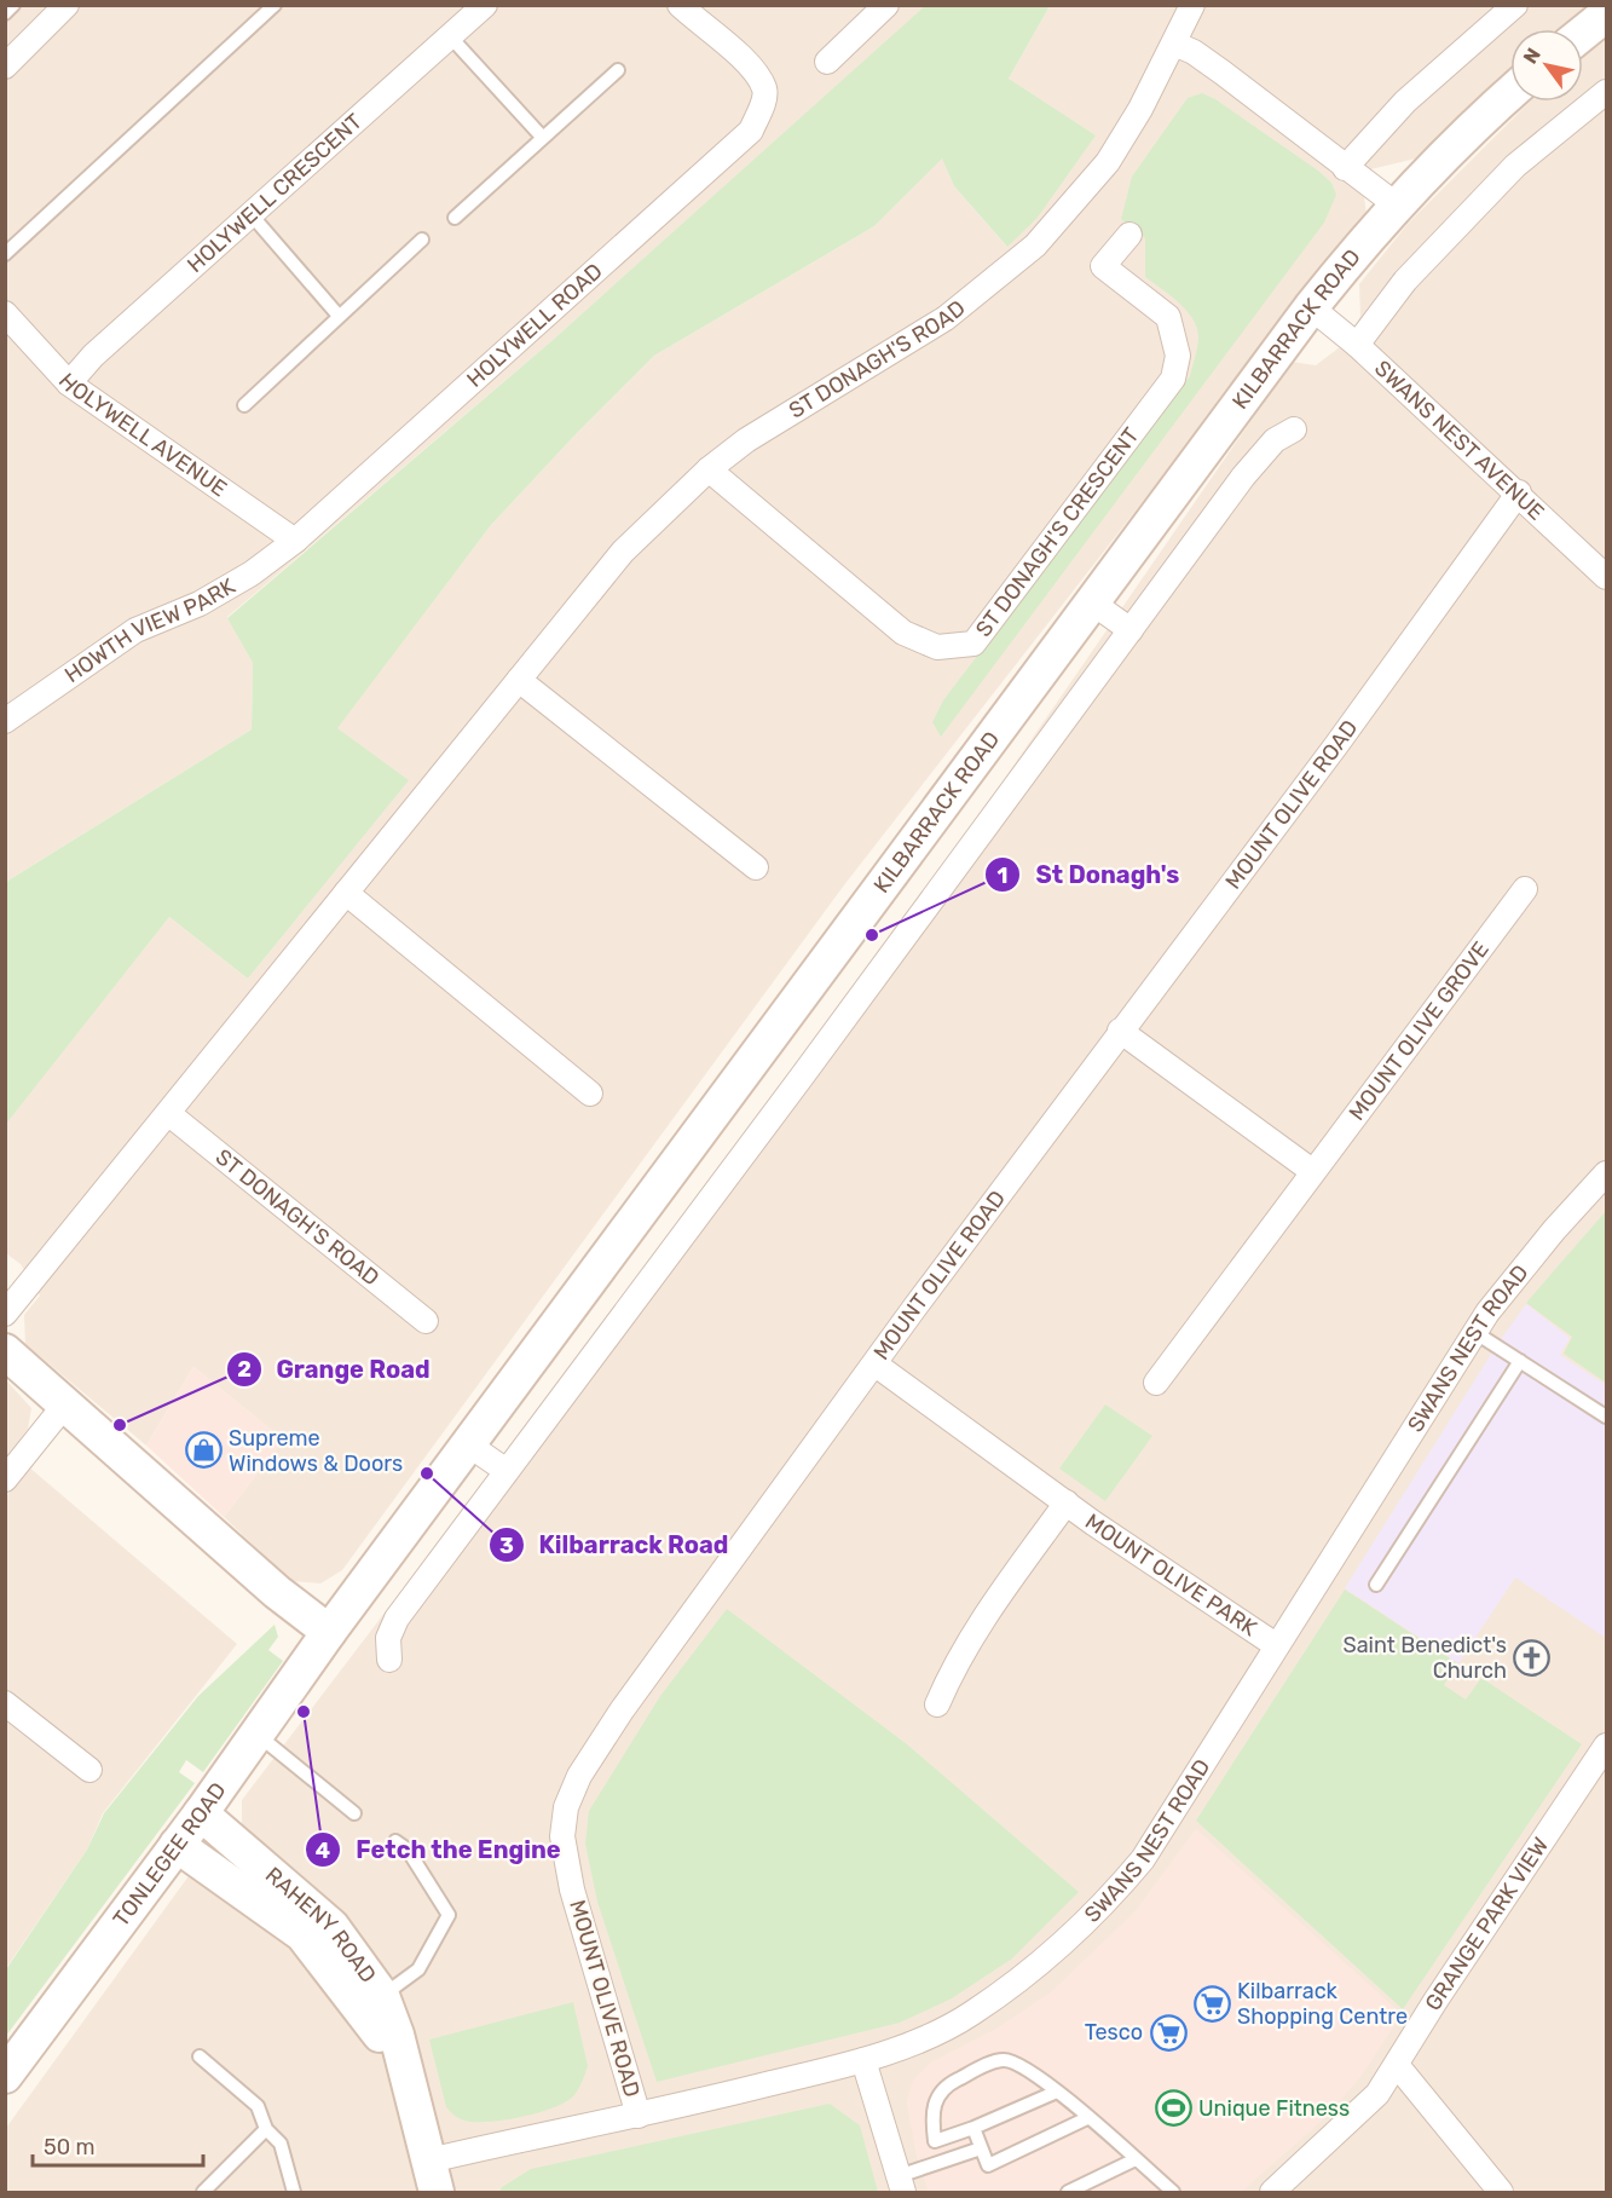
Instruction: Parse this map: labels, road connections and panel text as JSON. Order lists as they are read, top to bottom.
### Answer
{
  "streets": {
    "main road": ["KILBARRACK ROAD", "TONLEGEE ROAD", "RAHENY ROAD"],
    "street": [
      "HOLYWELL CRESCENT",
      "HOLYWELL ROAD",
      "ST DONAGH'S ROAD",
      "HOLYWELL AVENUE",
      "SWANS NEST AVENUE",
      "ST DONAGH'S CRESCENT",
      "HOWTH VIEW PARK",
      "MOUNT OLIVE ROAD",
      "MOUNT OLIVE GROVE",
      "SWANS NEST ROAD",
      "MOUNT OLIVE PARK",
      "GRANGE PARK VIEW"
    ]
  },
  "crossings": [
    ["HOLYWELL CRESCENT", "HOLYWELL AVENUE"],
    ["HOLYWELL ROAD", "HOLYWELL AVENUE"],
    ["HOLYWELL ROAD", "HOWTH VIEW PARK"],
    ["KILBARRACK ROAD", "SWANS NEST AVENUE"],
    ["KILBARRACK ROAD", "TONLEGEE ROAD"],
    ["ST DONAGH'S ROAD", "ST DONAGH'S CRESCENT"],
    ["HOLYWELL AVENUE", "HOWTH VIEW PARK"],
    ["SWANS NEST AVENUE", "MOUNT OLIVE ROAD"],
    ["MOUNT OLIVE ROAD", "SWANS NEST ROAD"],
    ["MOUNT OLIVE ROAD", "MOUNT OLIVE PARK"],
    ["SWANS NEST ROAD", "MOUNT OLIVE PARK"],
    ["SWANS NEST ROAD", "RAHENY ROAD"],
    ["TONLEGEE ROAD", "RAHENY ROAD"]
  ],
  "places": {
    "other": [
      "St Donagh's",
      "Grange Road",
      "Kilbarrack Road",
      "Fetch the Engine"
    ],
    "shop": ["Supreme Windows & Doors"],
    "church": ["Saint Benedict's Church"],
    "supermarket": ["Kilbarrack Shopping Centre", "Tesco"],
    "sports": ["Unique Fitness"]
  },
  "scale_bar": "50 m",
  "north": "top left"
}
